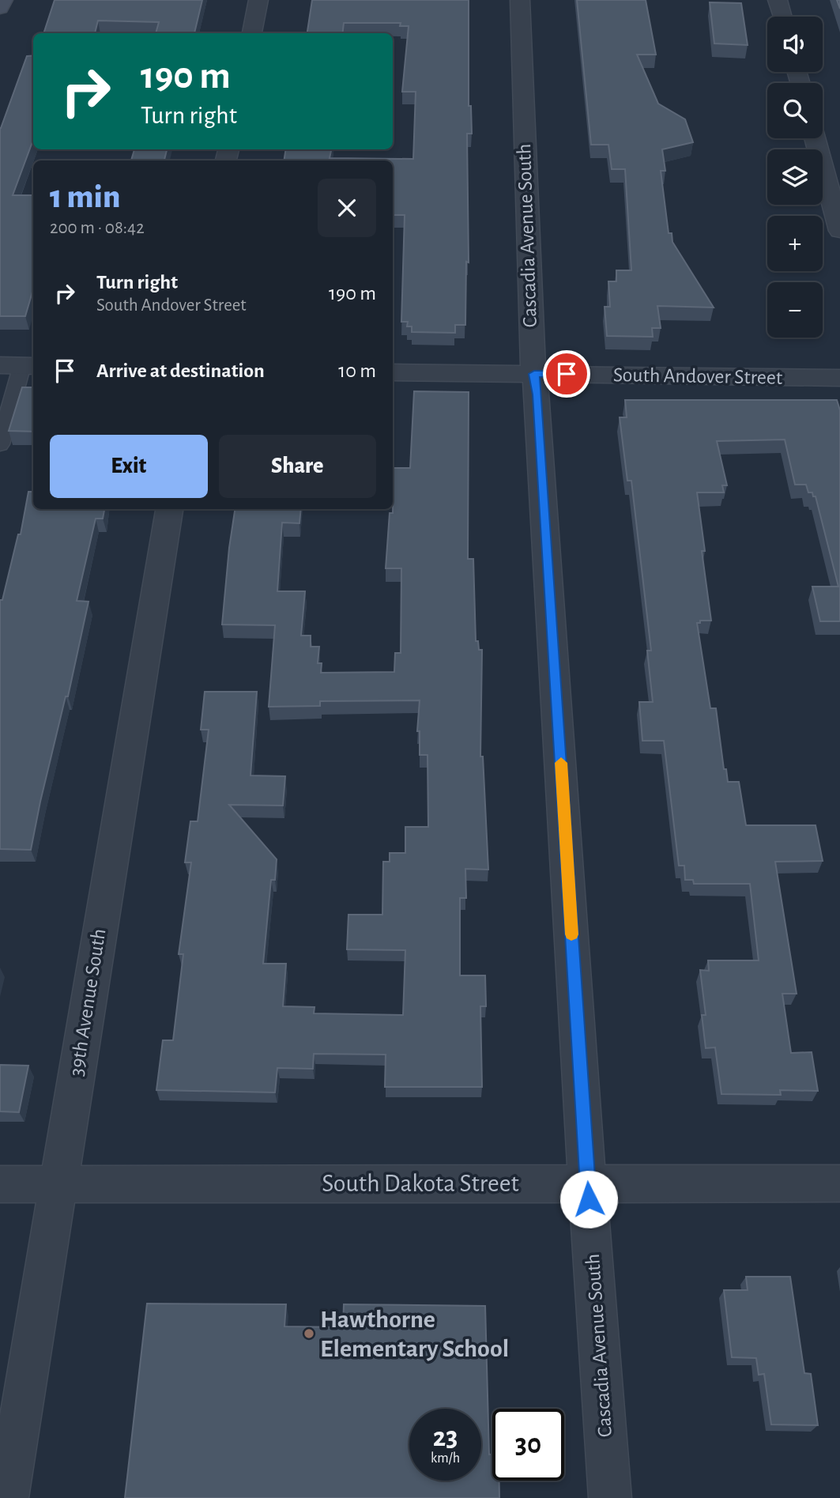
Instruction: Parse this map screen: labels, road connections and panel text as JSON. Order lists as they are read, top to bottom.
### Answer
{
  "streets": {
    "street": [
      "Cascadia Avenue South",
      "South Andover Street",
      "39th Avenue South",
      "South Dakota Street"
    ]
  },
  "crossings": [
    ["Cascadia Avenue South", "South Andover Street"],
    ["Cascadia Avenue South", "South Dakota Street"],
    ["39th Avenue South", "South Dakota Street"]
  ],
  "places": ["Hawthorne Elementary School"],
  "page": {
    "map_buttons": ["+", "−"],
    "turn": ["190 m", "Turn right"],
    "heading": ["1 min", "200 m · 08:42"],
    "list": [
      {
        "name": "Turn right",
        "note": "South Andover Street",
        "value": "190 m"
      },
      {
        "name": "Arrive at destination",
        "value": "10 m"
      }
    ],
    "buttons": ["Exit", "Share"],
    "speed": "23 km/h",
    "limit": "30"
  }
}
